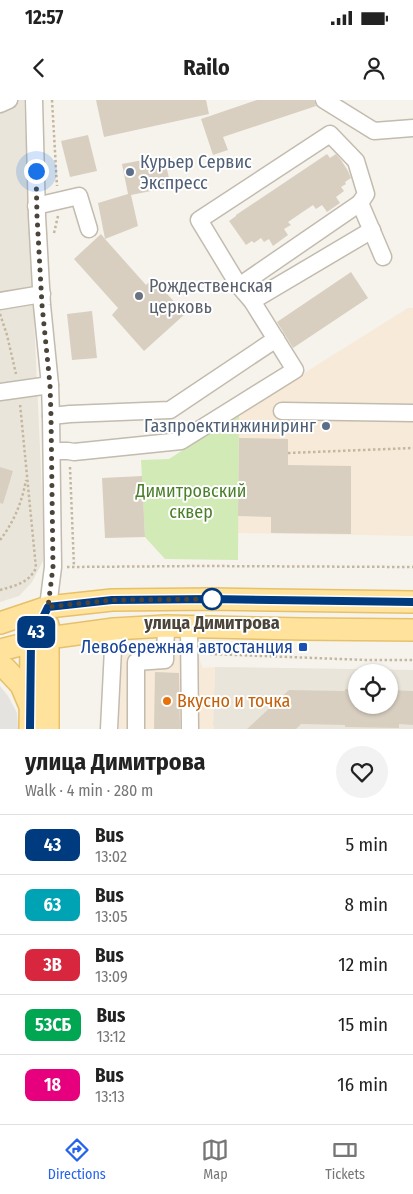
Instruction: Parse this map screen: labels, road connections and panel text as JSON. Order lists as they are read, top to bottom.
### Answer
{
  "parks": ["Димитровский сквер"],
  "places": {
    "other": [
      "Курьер Сервис Экспресс",
      "Рождественская церковь",
      "Газпроектинжиниринг",
      "улица Димитрова",
      "Вкусно и точка"
    ],
    "transit": ["Левобережная автостанция"]
  },
  "lines": ["bus line 43"],
  "page": {
    "status": "12:57",
    "header": "Railo",
    "on_map": "43",
    "heading": ["улица Димитрова", "Walk · 4 min · 280 m"],
    "list": [
      {
        "mark": "43",
        "name": "Bus",
        "note": "13:02",
        "value": "5 min"
      },
      {
        "mark": "63",
        "name": "Bus",
        "note": "13:05",
        "value": "8 min"
      },
      {
        "mark": "3В",
        "name": "Bus",
        "note": "13:09",
        "value": "12 min"
      },
      {
        "mark": "53СБ",
        "name": "Bus",
        "note": "13:12",
        "value": "15 min"
      },
      {
        "mark": "18",
        "name": "Bus",
        "note": "13:13",
        "value": "16 min"
      }
    ],
    "tabs": ["Directions", "Map", "Tickets"]
  }
}
